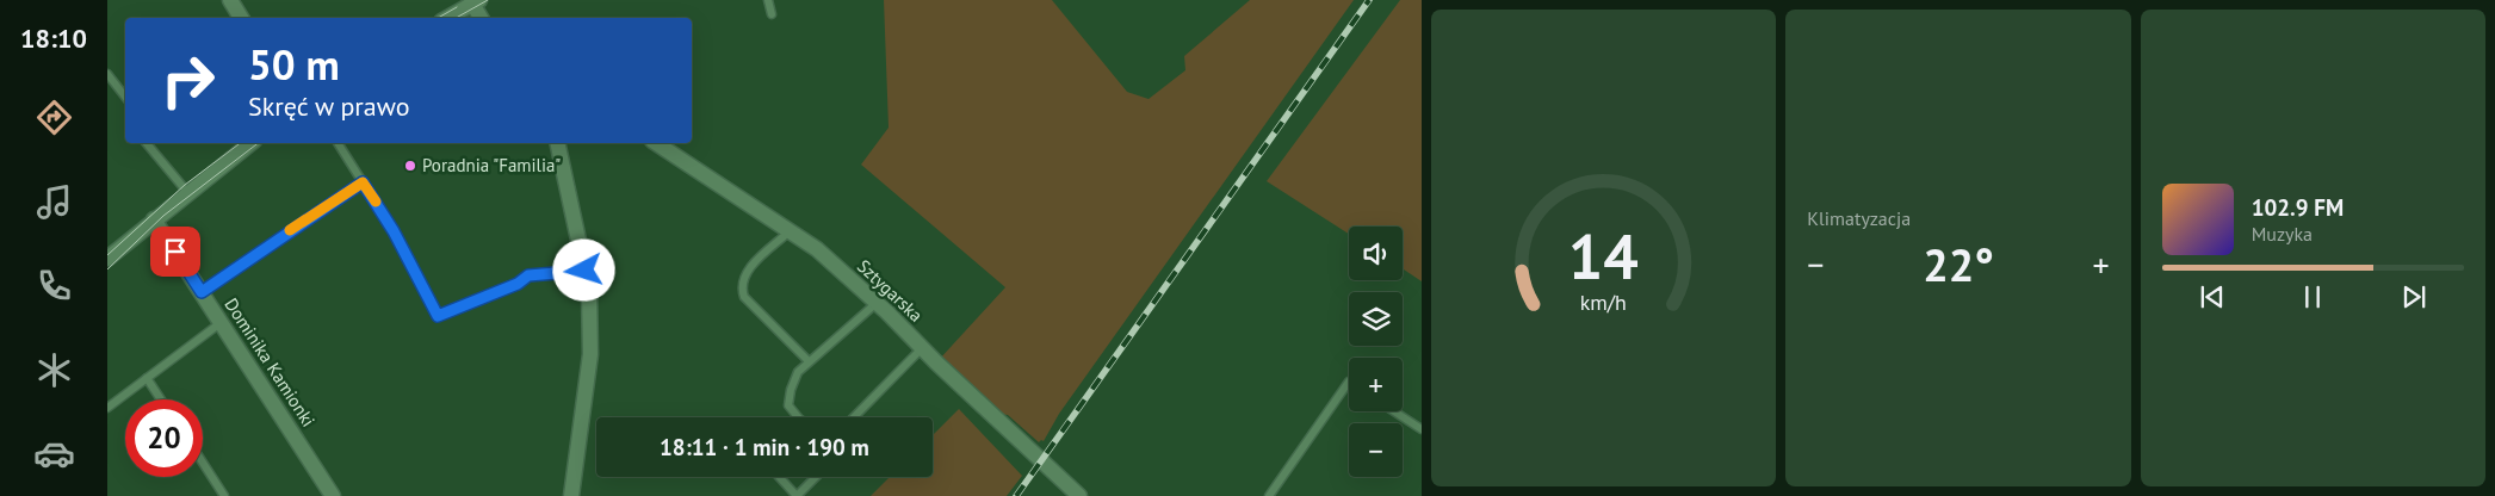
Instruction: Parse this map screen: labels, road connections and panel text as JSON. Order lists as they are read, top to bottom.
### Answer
{
  "streets": {
    "street": ["Sztygarska", "Dominika Kamionki"]
  },
  "places": ["Poradnia \"Familia\""],
  "page": {
    "tabs": "18:10",
    "tile": "Klimatyzacja",
    "turn": ["50 m", "Skręć w prawo"],
    "song": ["102.9 FM", "Muzyka"],
    "map_buttons": ["+", "−"],
    "heat": ["−", "22°", "+"],
    "limit": "20",
    "trip": "18:11 · 1 min · 190 m",
    "gauge": ["14", "km/h"]
  }
}
